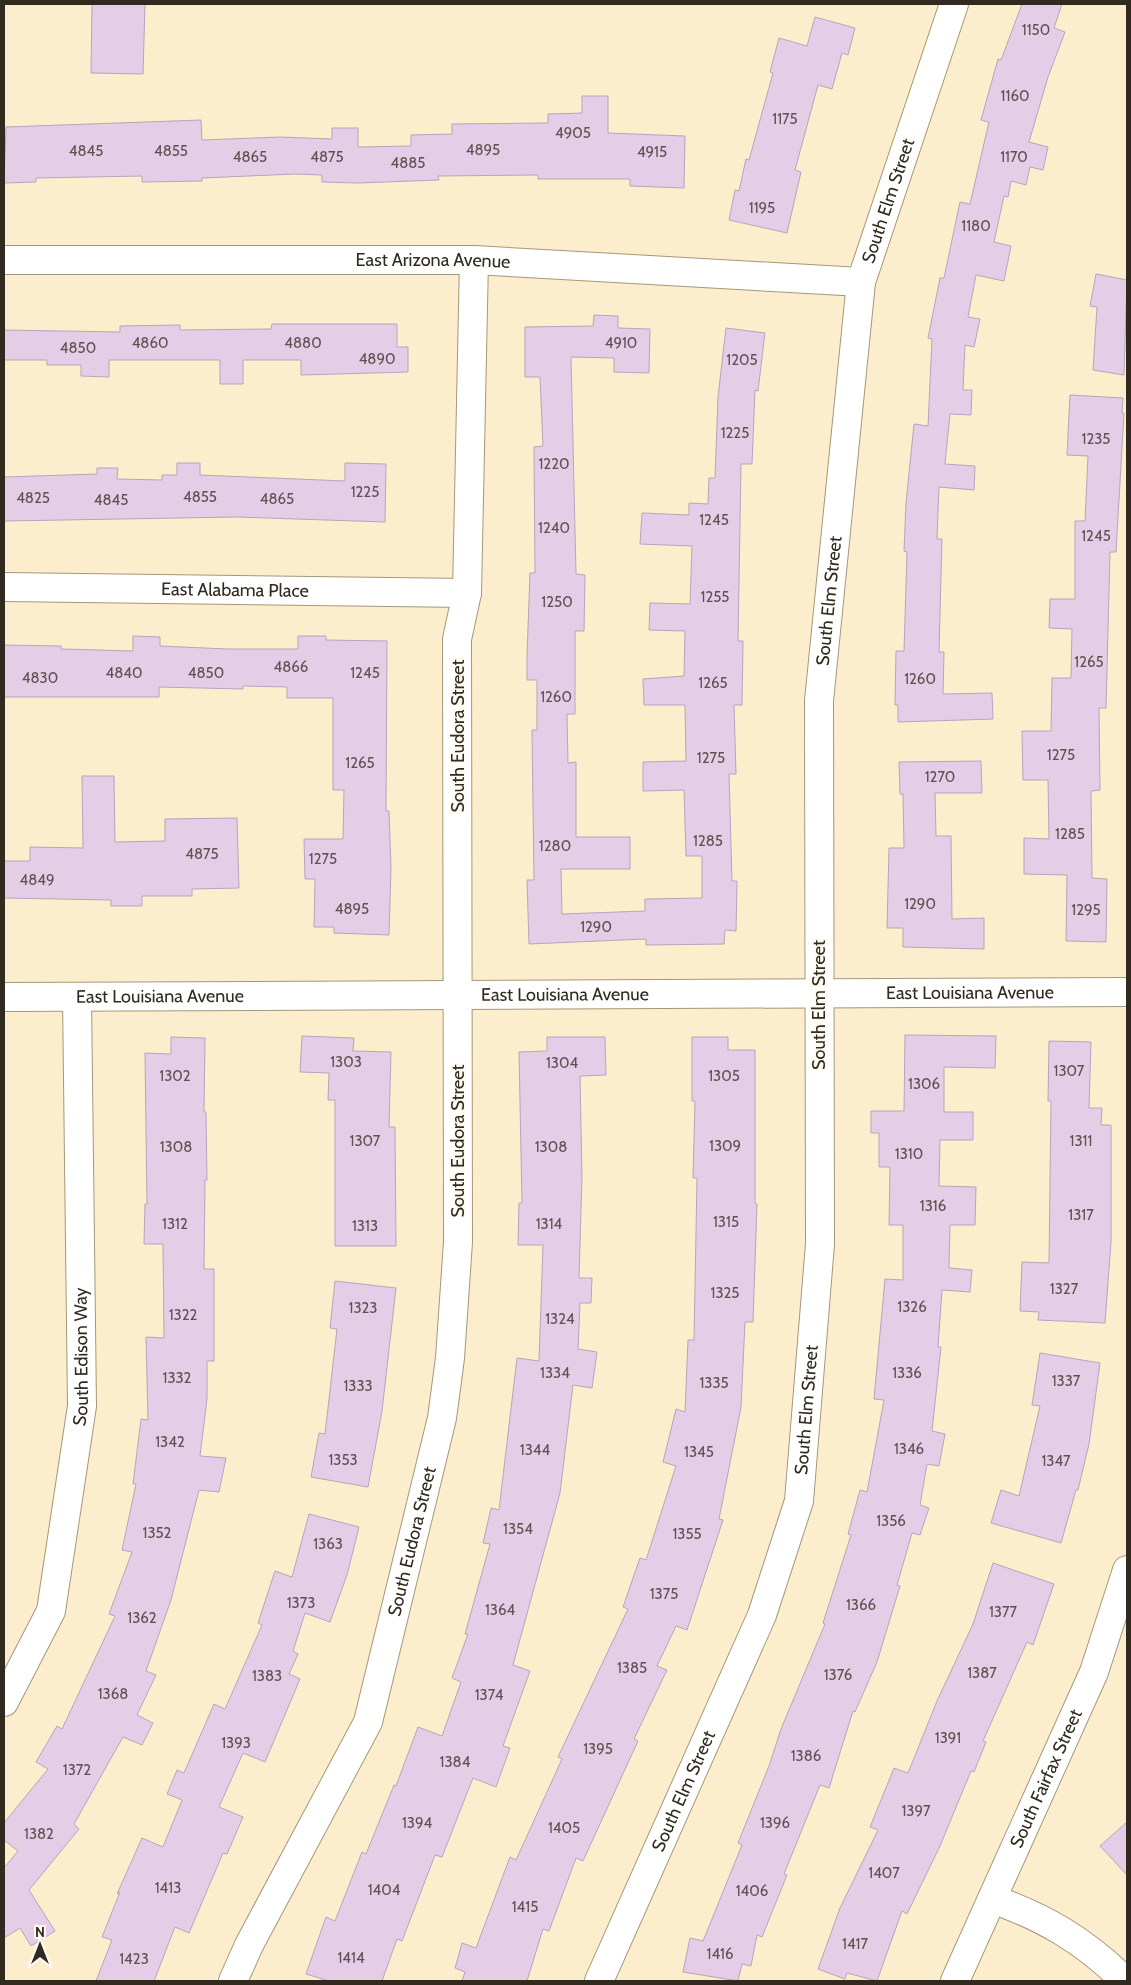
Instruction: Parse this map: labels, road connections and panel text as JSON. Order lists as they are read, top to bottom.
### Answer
{
  "streets": {
    "street": [
      "South Elm Street",
      "East Arizona Avenue",
      "East Alabama Place",
      "South Eudora Street",
      "East Louisiana Avenue",
      "South Edison Way",
      "South Fairfax Street"
    ]
  },
  "crossings": [
    ["South Elm Street", "East Arizona Avenue"],
    ["South Elm Street", "East Louisiana Avenue"],
    ["East Arizona Avenue", "South Eudora Street"],
    ["East Alabama Place", "South Eudora Street"],
    ["South Eudora Street", "East Louisiana Avenue"],
    ["East Louisiana Avenue", "South Edison Way"]
  ],
  "house_numbers": [
    "1150",
    "1160",
    "1175",
    "4905",
    "4895",
    "4845",
    "4855",
    "4915",
    "4865",
    "4875",
    "1170",
    "4885",
    "1195",
    "1180",
    "4860",
    "4880",
    "4910",
    "4850",
    "4890",
    "1205",
    "1225",
    "1235",
    "1220",
    "1225",
    "4855",
    "4825",
    "4865",
    "4845",
    "1245",
    "1240",
    "1245",
    "1255",
    "1250",
    "1265",
    "4866",
    "4840",
    "4850",
    "1245",
    "4830",
    "1260",
    "1265",
    "1260",
    "1275",
    "1275",
    "1265",
    "1270",
    "1285",
    "1285",
    "1280",
    "4875",
    "1275",
    "4849",
    "1290",
    "4895",
    "1295",
    "1290",
    "1303",
    "1304",
    "1307",
    "1302",
    "1305",
    "1306",
    "1307",
    "1311",
    "1309",
    "1308",
    "1308",
    "1310",
    "1316",
    "1317",
    "1315",
    "1312",
    "1314",
    "1313",
    "1327",
    "1325",
    "1326",
    "1323",
    "1322",
    "1324",
    "1334",
    "1336",
    "1332",
    "1337",
    "1335",
    "1333",
    "1342",
    "1346",
    "1344",
    "1345",
    "1353",
    "1347",
    "1356",
    "1354",
    "1352",
    "1355",
    "1363",
    "1375",
    "1373",
    "1366",
    "1364",
    "1377",
    "1362",
    "1385",
    "1387",
    "1376",
    "1383",
    "1368",
    "1374",
    "1391",
    "1393",
    "1395",
    "1386",
    "1384",
    "1372",
    "1397",
    "1394",
    "1396",
    "1405",
    "1382",
    "1407",
    "1413",
    "1404",
    "1406",
    "1415",
    "1417",
    "1416",
    "1414",
    "1423"
  ],
  "north": "top"
}
